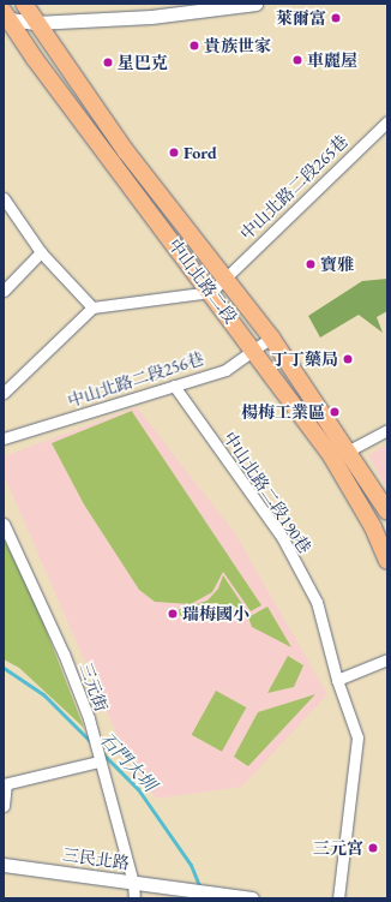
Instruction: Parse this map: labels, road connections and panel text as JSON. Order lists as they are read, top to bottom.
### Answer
{
  "streets": {
    "main road": ["中山北路二段"],
    "street": [
      "中山北路二段265巷",
      "中山北路二段256巷",
      "中山北路二段190巷",
      "三元街",
      "三民北路"
    ]
  },
  "crossings": [
    ["中山北路二段265巷", "中山北路二段"],
    ["中山北路二段", "中山北路二段256巷"],
    ["中山北路二段256巷", "中山北路二段190巷"],
    ["三元街", "三民北路"]
  ],
  "water": ["石門大圳"],
  "places": [
    "萊爾富",
    "貴族世家",
    "車麗屋",
    "星巴克",
    "Ford",
    "寶雅",
    "丁丁藥局",
    "楊梅工業區",
    "瑞梅國小",
    "三元宮"
  ]
}
